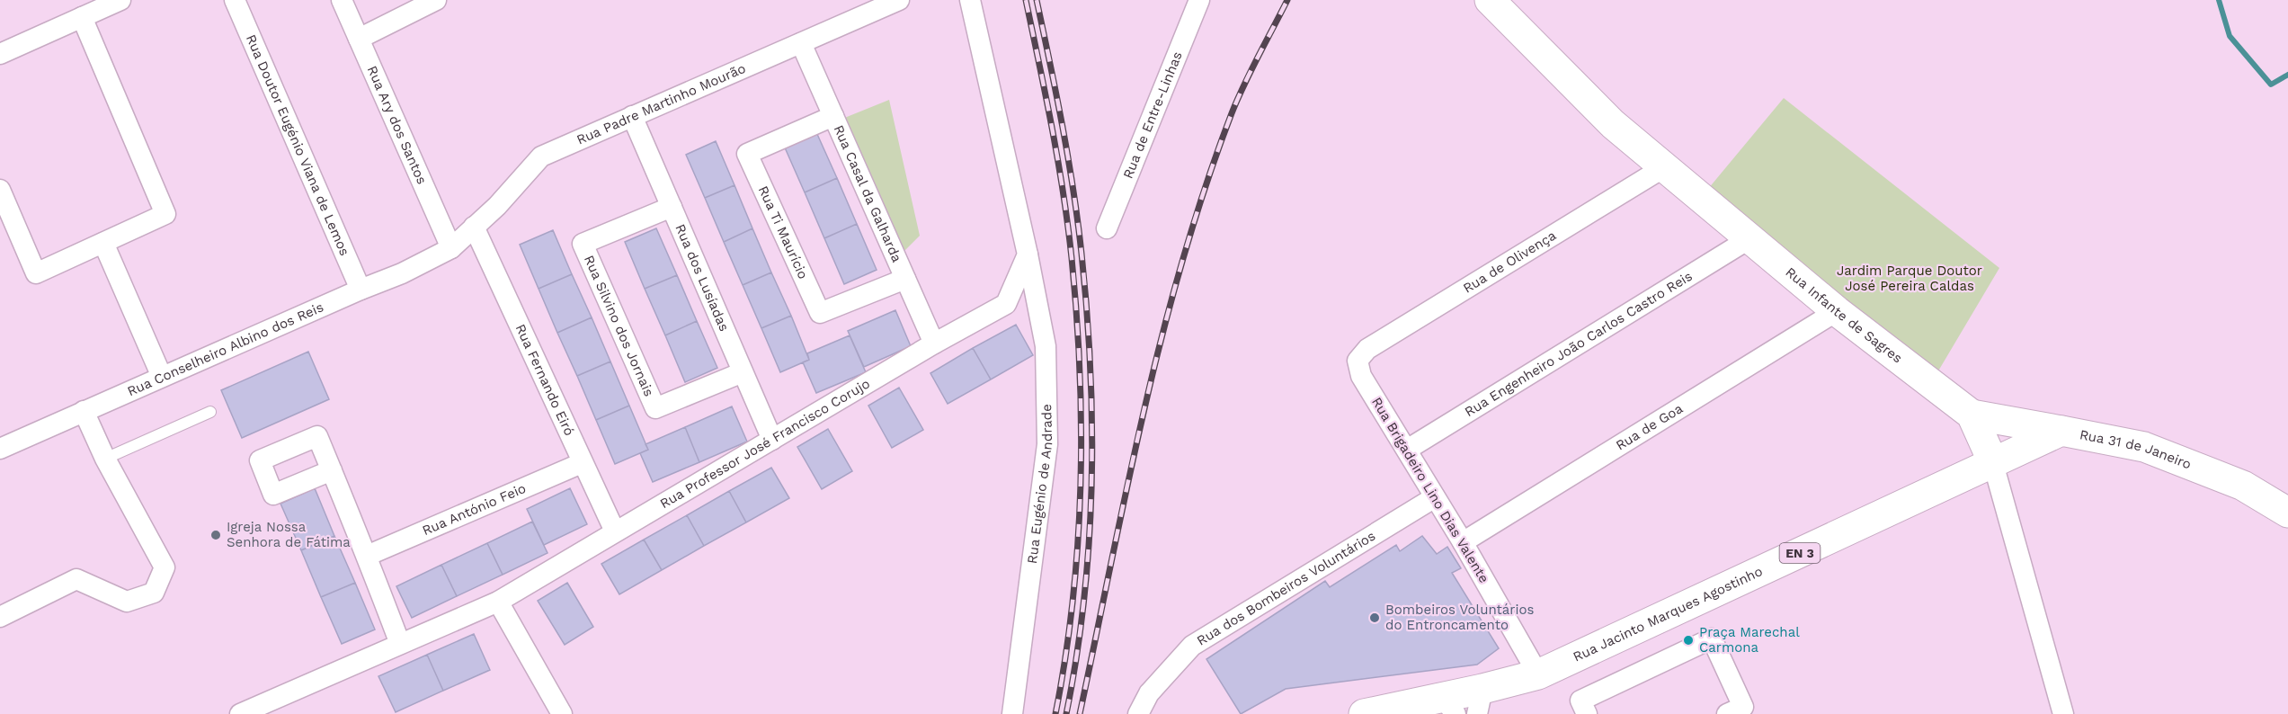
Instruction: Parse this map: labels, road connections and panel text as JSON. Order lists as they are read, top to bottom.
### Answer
{
  "streets": {
    "main road": [
      "Rua Infante de Sagres",
      "Rua 31 de Janeiro",
      "EN 3",
      "Rua Jacinto Marques Agostinho"
    ],
    "street": [
      "Rua Padre Martinho Mourão",
      "Rua de Entre-Linhas",
      "Rua Ary dos Santos",
      "Rua Doutor Eugénio Viana de Lemos",
      "Rua Casal da Galharda",
      "Rua Ti Maurício",
      "Rua de Olivença",
      "Rua dos Lusíadas",
      "Rua Silvino dos Jornais",
      "Rua Engenheiro João Carlos Castro Reis",
      "Rua Conselheiro Albino dos Reis",
      "Rua Fernando Eiró",
      "Rua de Goa",
      "Rua Professor José Francisco Corujo",
      "Rua Eugénio de Andrade",
      "Rua Brigadeiro Lino Dias Valente",
      "Rua António Feio",
      "Rua dos Bombeiros Voluntários"
    ]
  },
  "crossings": [
    ["Rua Padre Martinho Mourão", "Rua Ary dos Santos"],
    ["Rua Padre Martinho Mourão", "Rua Casal da Galharda"],
    ["Rua Padre Martinho Mourão", "Rua dos Lusíadas"],
    ["Rua Padre Martinho Mourão", "Rua Conselheiro Albino dos Reis"],
    ["Rua Padre Martinho Mourão", "Rua Fernando Eiró"],
    ["Rua Ary dos Santos", "Rua Conselheiro Albino dos Reis"],
    ["Rua Doutor Eugénio Viana de Lemos", "Rua Conselheiro Albino dos Reis"],
    ["Rua Casal da Galharda", "Rua Ti Maurício"],
    ["Rua Casal da Galharda", "Rua Professor José Francisco Corujo"],
    ["Rua de Olivença", "Rua Infante de Sagres"],
    ["Rua de Olivença", "Rua Brigadeiro Lino Dias Valente"],
    ["Rua dos Lusíadas", "Rua Silvino dos Jornais"],
    ["Rua dos Lusíadas", "Rua Professor José Francisco Corujo"],
    ["Rua Infante de Sagres", "Rua Engenheiro João Carlos Castro Reis"],
    ["Rua Infante de Sagres", "Rua de Goa"],
    ["Rua Infante de Sagres", "Rua 31 de Janeiro"],
    ["Rua Infante de Sagres", "Rua Jacinto Marques Agostinho"],
    ["Rua Engenheiro João Carlos Castro Reis", "Rua Brigadeiro Lino Dias Valente"],
    ["Rua Fernando Eiró", "Rua Professor José Francisco Corujo"],
    ["Rua Fernando Eiró", "Rua António Feio"],
    ["Rua de Goa", "Rua Brigadeiro Lino Dias Valente"],
    ["Rua Professor José Francisco Corujo", "Rua Eugénio de Andrade"],
    ["Rua 31 de Janeiro", "Rua Jacinto Marques Agostinho"],
    ["Rua Brigadeiro Lino Dias Valente", "EN 3"],
    ["Rua Brigadeiro Lino Dias Valente", "Rua dos Bombeiros Voluntários"],
    ["Rua Brigadeiro Lino Dias Valente", "Rua Jacinto Marques Agostinho"],
    ["EN 3", "Rua Jacinto Marques Agostinho"]
  ],
  "parks": ["Jardim Parque Doutor José Pereira Caldas"],
  "places": ["Igreja Nossa Senhora de Fátima", "Bombeiros Voluntários do Entroncamento", "Praça Marechal Carmona"]
}
